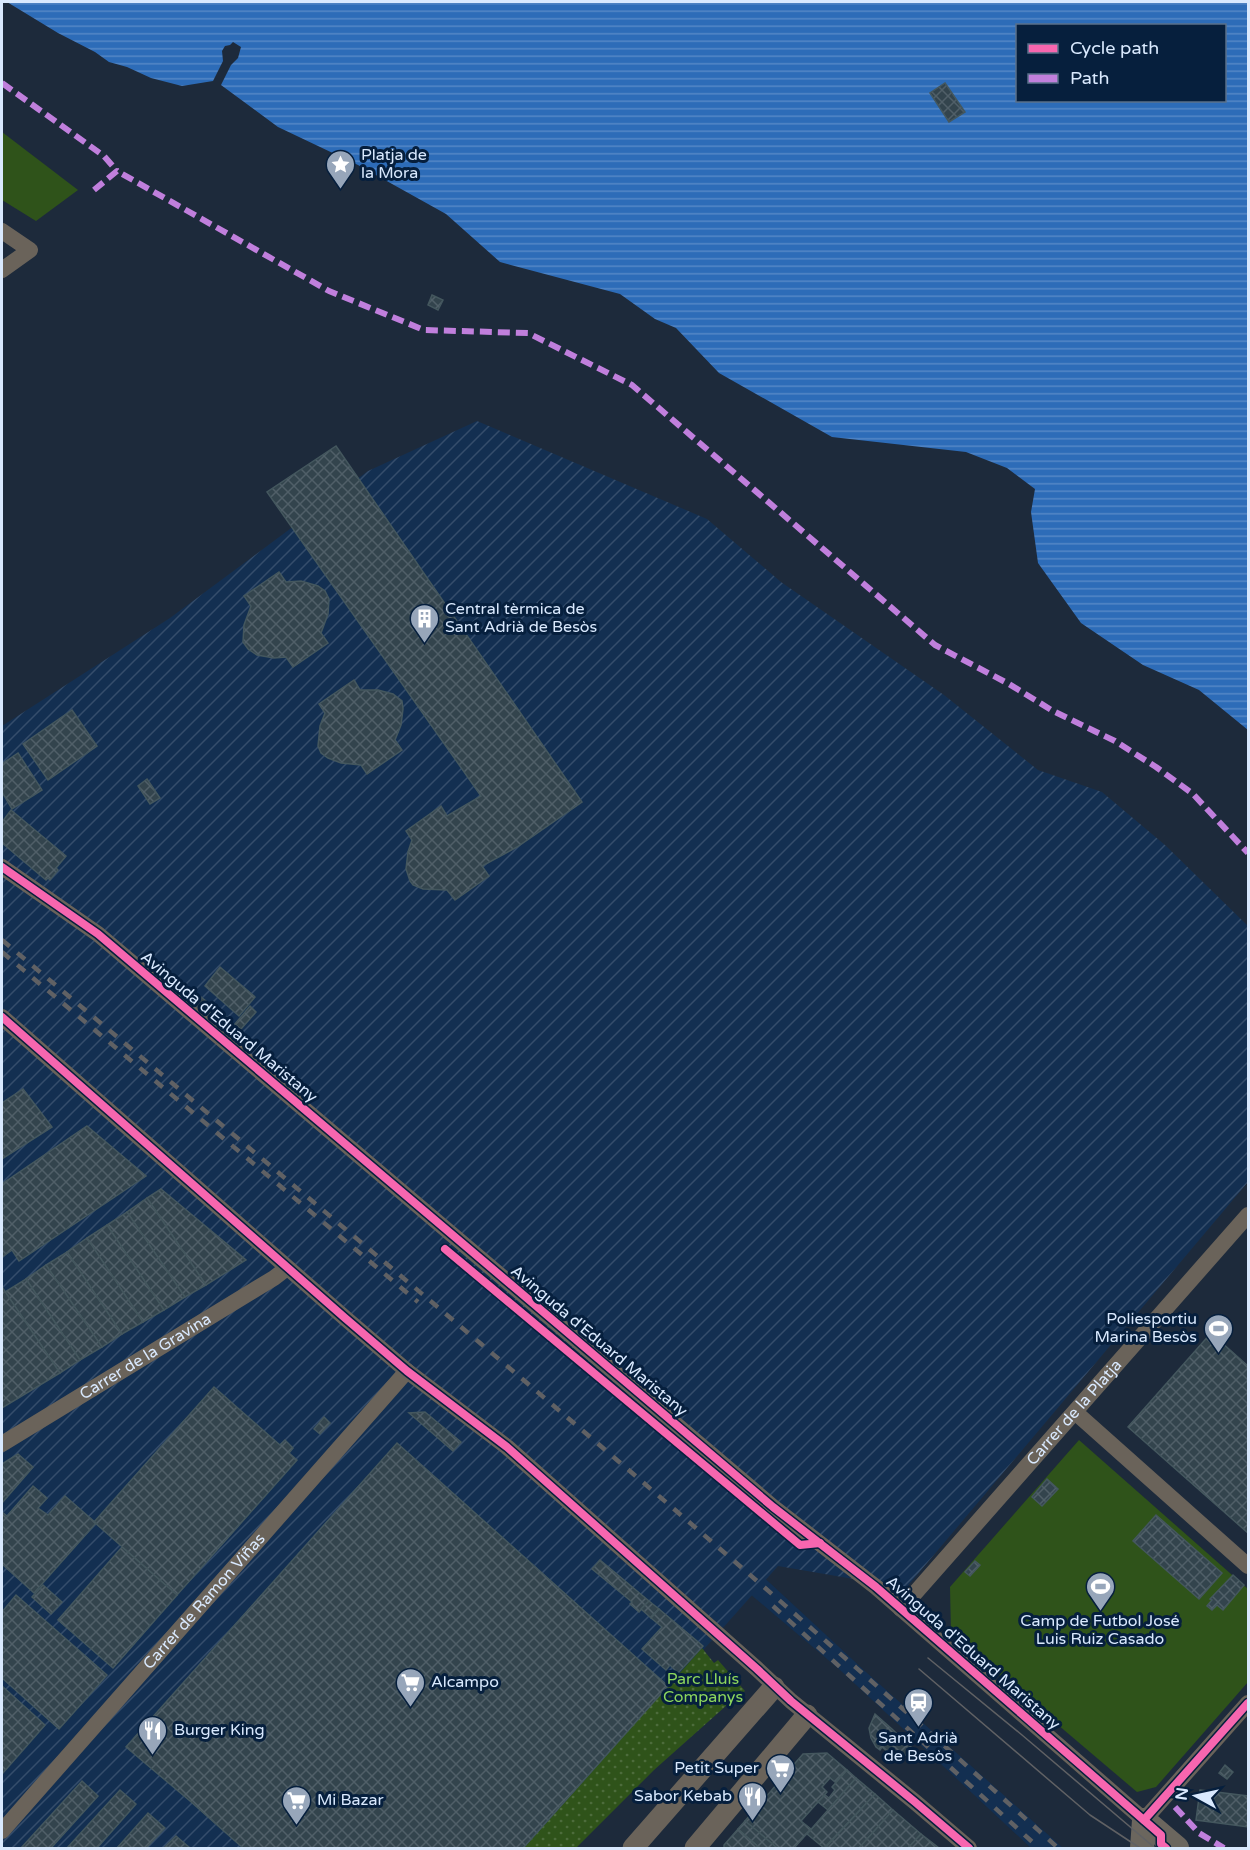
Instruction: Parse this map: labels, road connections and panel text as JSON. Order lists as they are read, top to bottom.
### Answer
{
  "streets": {
    "main road": ["Avinguda d'Eduard Maristany"],
    "street": ["Carrer de la Gravina", "Carrer de la Platja", "Carrer de Ramon Viñas"]
  },
  "crossings": [
    ["Avinguda d'Eduard Maristany", "Carrer de la Platja"]
  ],
  "parks": ["Parc Lluís Companys"],
  "places": {
    "place": ["Platja de la Mora"],
    "building": ["Central tèrmica de Sant Adrià de Besòs"],
    "sports": ["Poliesportiu Marina Besòs", "Camp de Futbol José Luis Ruiz Casado"],
    "supermarket": ["Alcampo", "Petit Super", "Mi Bazar"],
    "station": ["Sant Adrià de Besòs"],
    "restaurant": ["Burger King", "Sabor Kebab"]
  },
  "legend": ["Cycle path", "Path"],
  "north": "left"
}
